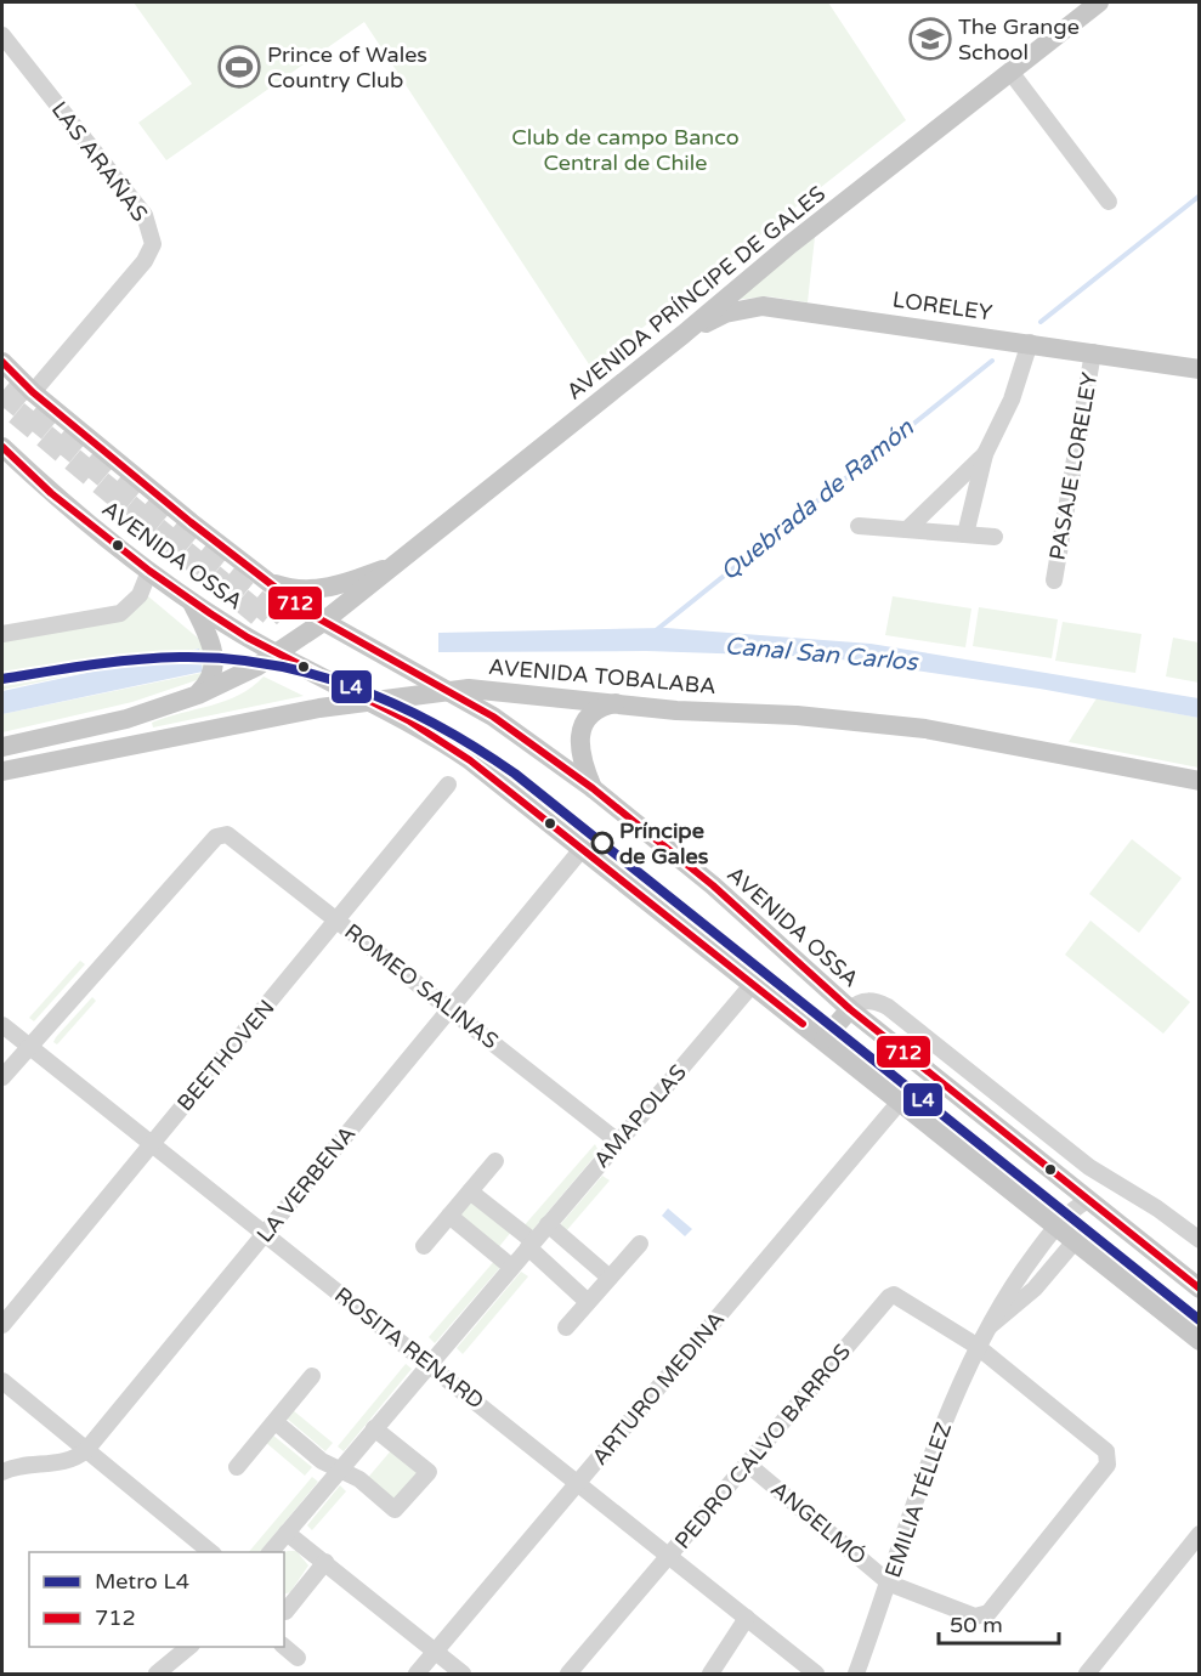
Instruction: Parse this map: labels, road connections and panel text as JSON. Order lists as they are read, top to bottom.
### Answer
{
  "streets": {
    "main road": [
      "AVENIDA PRÍNCIPE DE GALES",
      "LORELEY",
      "AVENIDA OSSA",
      "AVENIDA TOBALABA"
    ],
    "street": [
      "LAS ARAÑAS",
      "PASAJE LORELEY",
      "ROMEO SALINAS",
      "BEETHOVEN",
      "AMAPOLAS",
      "LA VERBENA",
      "ROSITA RENARD",
      "ARTURO MEDINA",
      "PEDRO CALVO BARROS",
      "EMILIA TÉLLEZ",
      "ANGELMÓ"
    ]
  },
  "crossings": [
    ["LAS ARAÑAS", "AVENIDA OSSA"],
    ["AVENIDA PRÍNCIPE DE GALES", "LORELEY"],
    ["AVENIDA PRÍNCIPE DE GALES", "AVENIDA OSSA"],
    ["LORELEY", "PASAJE LORELEY"],
    ["AVENIDA OSSA", "AVENIDA TOBALABA"],
    ["AVENIDA OSSA", "AMAPOLAS"],
    ["AVENIDA OSSA", "LA VERBENA"],
    ["AVENIDA OSSA", "ARTURO MEDINA"],
    ["AVENIDA OSSA", "EMILIA TÉLLEZ"],
    ["ROMEO SALINAS", "BEETHOVEN"],
    ["ROMEO SALINAS", "AMAPOLAS"],
    ["ROMEO SALINAS", "LA VERBENA"],
    ["ROMEO SALINAS", "ROSITA RENARD"],
    ["BEETHOVEN", "ROSITA RENARD"],
    ["AMAPOLAS", "ROSITA RENARD"],
    ["LA VERBENA", "ROSITA RENARD"],
    ["ROSITA RENARD", "ARTURO MEDINA"],
    ["ROSITA RENARD", "PEDRO CALVO BARROS"],
    ["PEDRO CALVO BARROS", "EMILIA TÉLLEZ"],
    ["PEDRO CALVO BARROS", "ANGELMÓ"],
    ["EMILIA TÉLLEZ", "ANGELMÓ"]
  ],
  "water": ["Quebrada de Ramón", "Canal San Carlos"],
  "parks": ["Club de campo Banco Central de Chile"],
  "places": {
    "school or university": ["The Grange School"],
    "sports": ["Prince of Wales Country Club"],
    "other": ["Príncipe de Gales"]
  },
  "lines": ["transit line 712", "metro line L4"],
  "legend": ["Metro L4", "712"],
  "scale_bar": "50 m"
}
